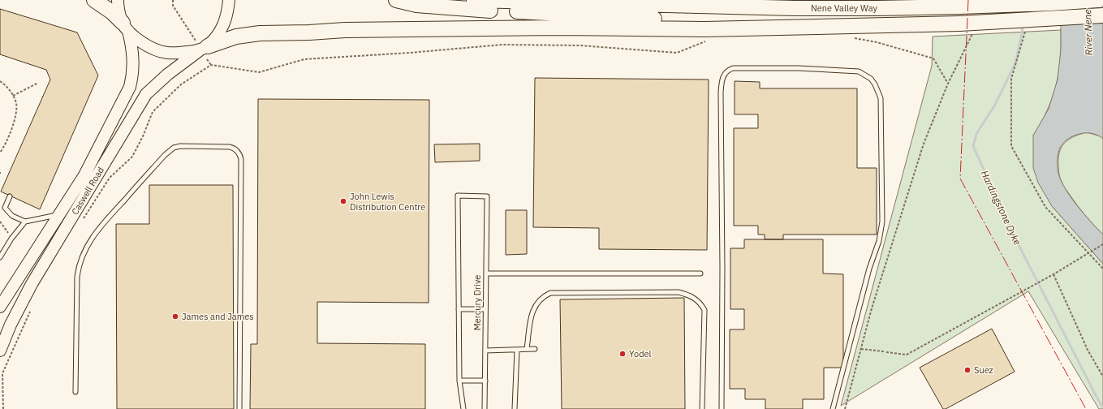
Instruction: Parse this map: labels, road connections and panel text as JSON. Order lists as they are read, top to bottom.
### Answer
{
  "streets": {
    "highway": ["Nene Valley Way"],
    "street": ["Caswell Road"],
    "lane": ["Mercury Drive"]
  },
  "water": ["River Nene", "Hardingstone Dyke"],
  "places": [
    "John Lewis Distribution Centre",
    "James and James",
    "Yodel",
    "Suez"
  ]
}
